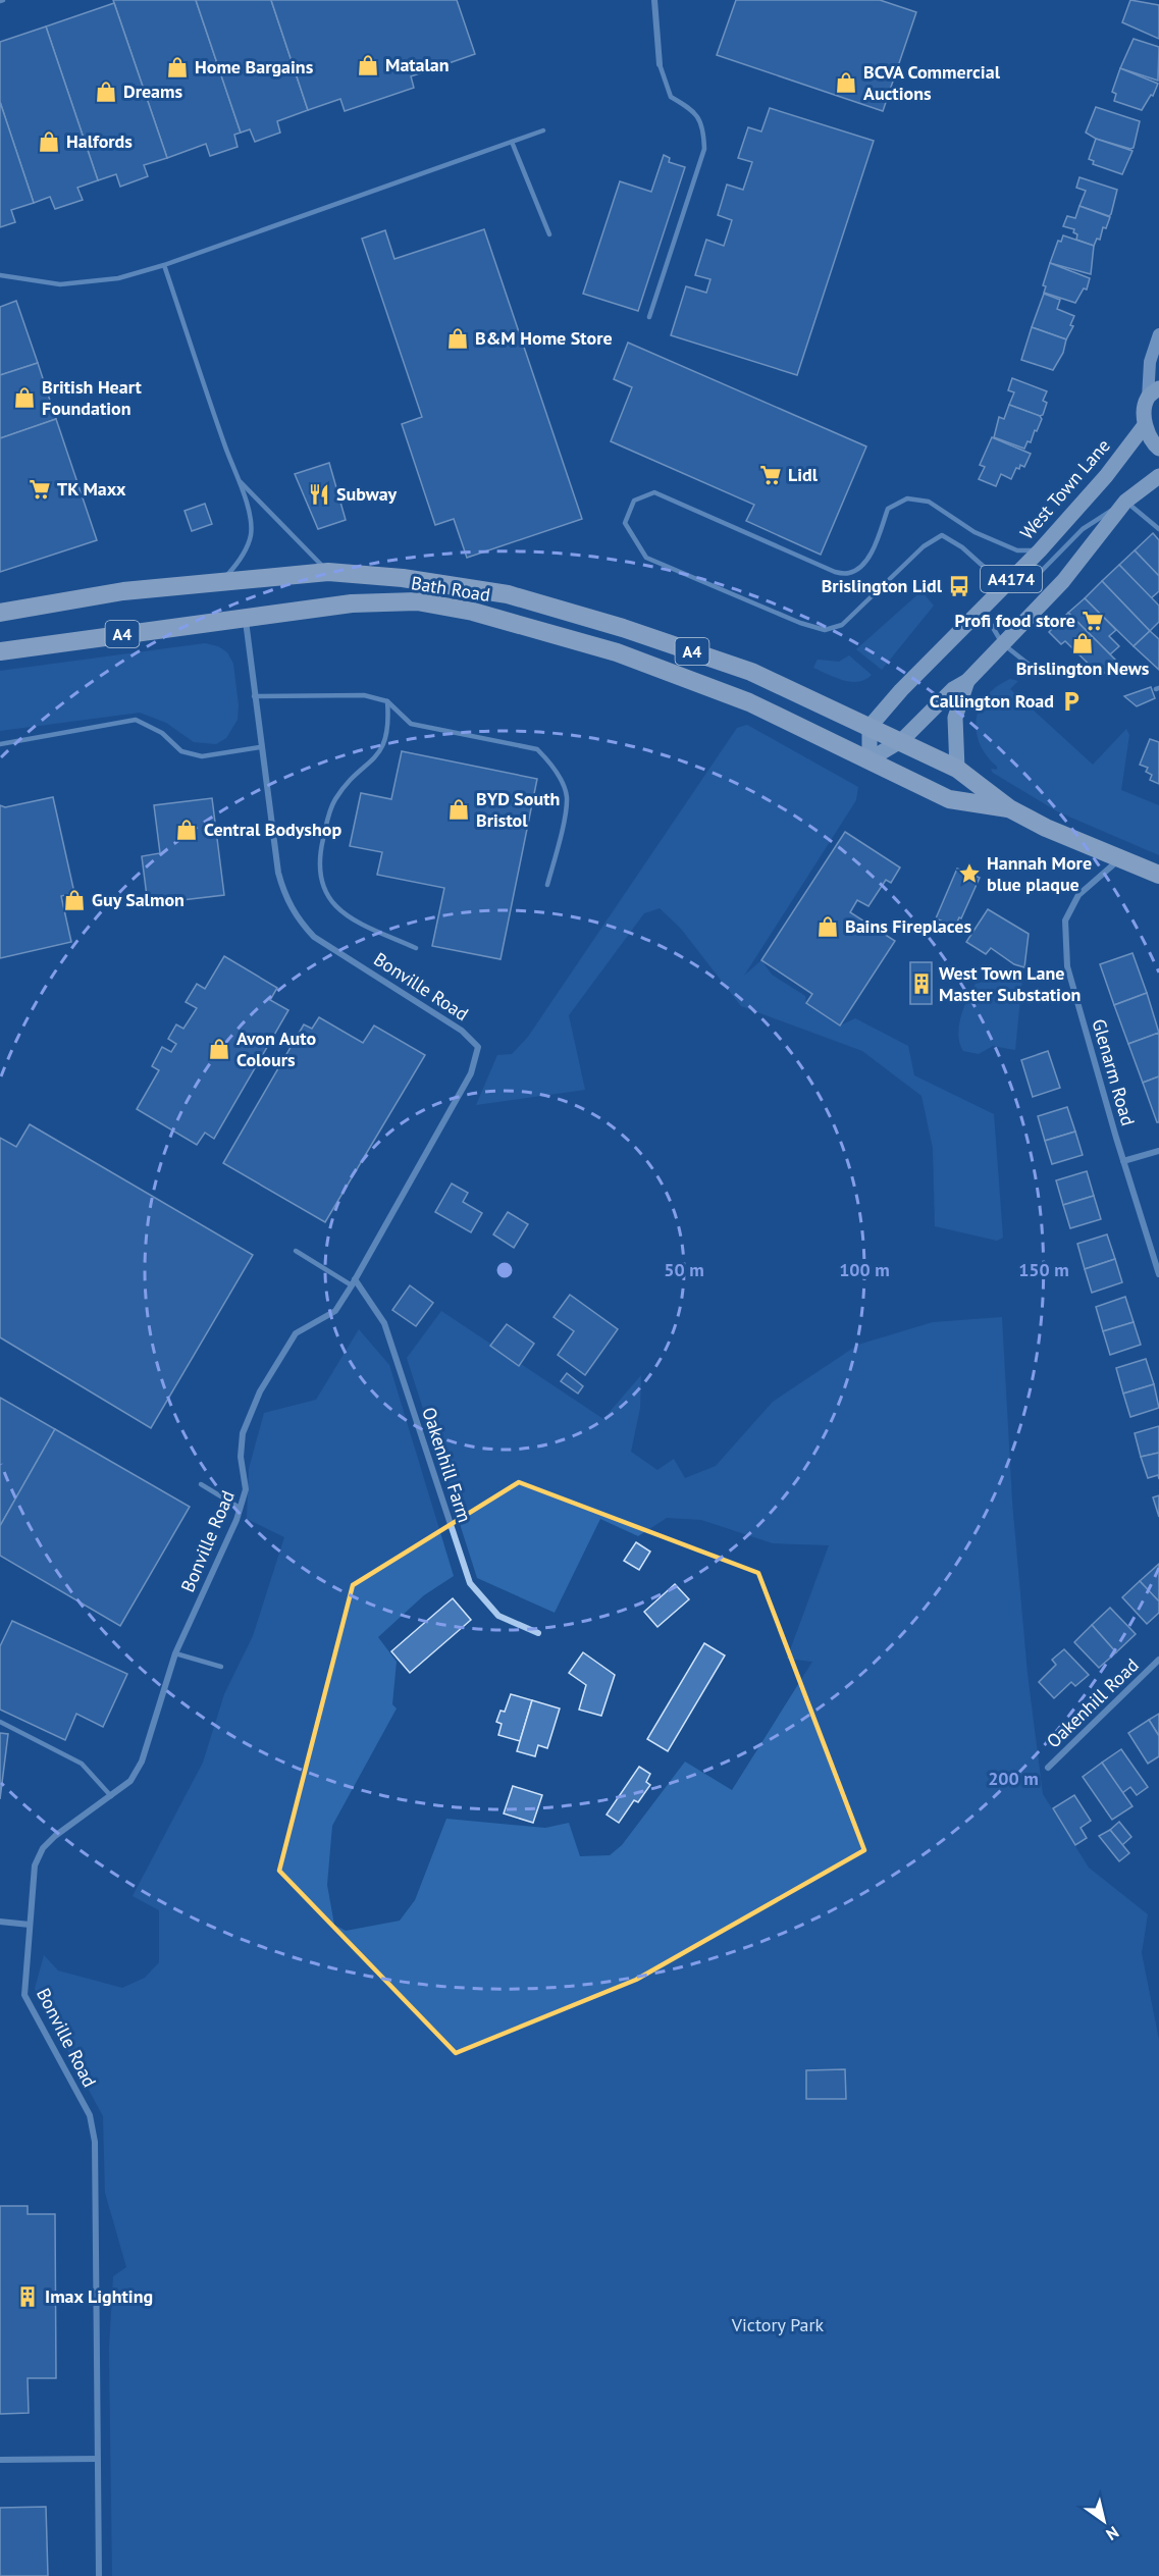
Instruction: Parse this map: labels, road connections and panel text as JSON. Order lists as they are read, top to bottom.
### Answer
{
  "streets": {
    "highway": ["Bath Road", "A4"],
    "main road": ["West Town Lane", "A4174"],
    "street": [
      "Bonville Road",
      "Glenarm Road",
      "Oakenhill Farm",
      "Oakenhill Road"
    ]
  },
  "crossings": [
    ["West Town Lane", "Bath Road"],
    ["West Town Lane", "A4"],
    ["A4174", "Bath Road"],
    ["A4174", "A4"],
    ["Bath Road", "A4"],
    ["Bath Road", "Bonville Road"],
    ["A4", "Glenarm Road"],
    ["Bonville Road", "Oakenhill Farm"]
  ],
  "parks": ["Victory Park"],
  "places": {
    "shop": [
      "Matalan",
      "Home Bargains",
      "BCVA Commercial Auctions",
      "Dreams",
      "Halfords",
      "B&M Home Store",
      "British Heart Foundation",
      "Brislington News",
      "BYD South Bristol",
      "Central Bodyshop",
      "Guy Salmon",
      "Bains Fireplaces",
      "Avon Auto Colours"
    ],
    "supermarket": ["Lidl", "TK Maxx", "Profi food store"],
    "restaurant": ["Subway"],
    "bus stop": ["Brislington Lidl"],
    "parking": ["Callington Road"],
    "place": ["Hannah More blue plaque"],
    "building": ["West Town Lane Master Substation", "Imax Lighting"]
  },
  "north": "bottom right",
  "rings": [
    "50 m",
    "100 m",
    "150 m",
    "200 m"
  ]
}
